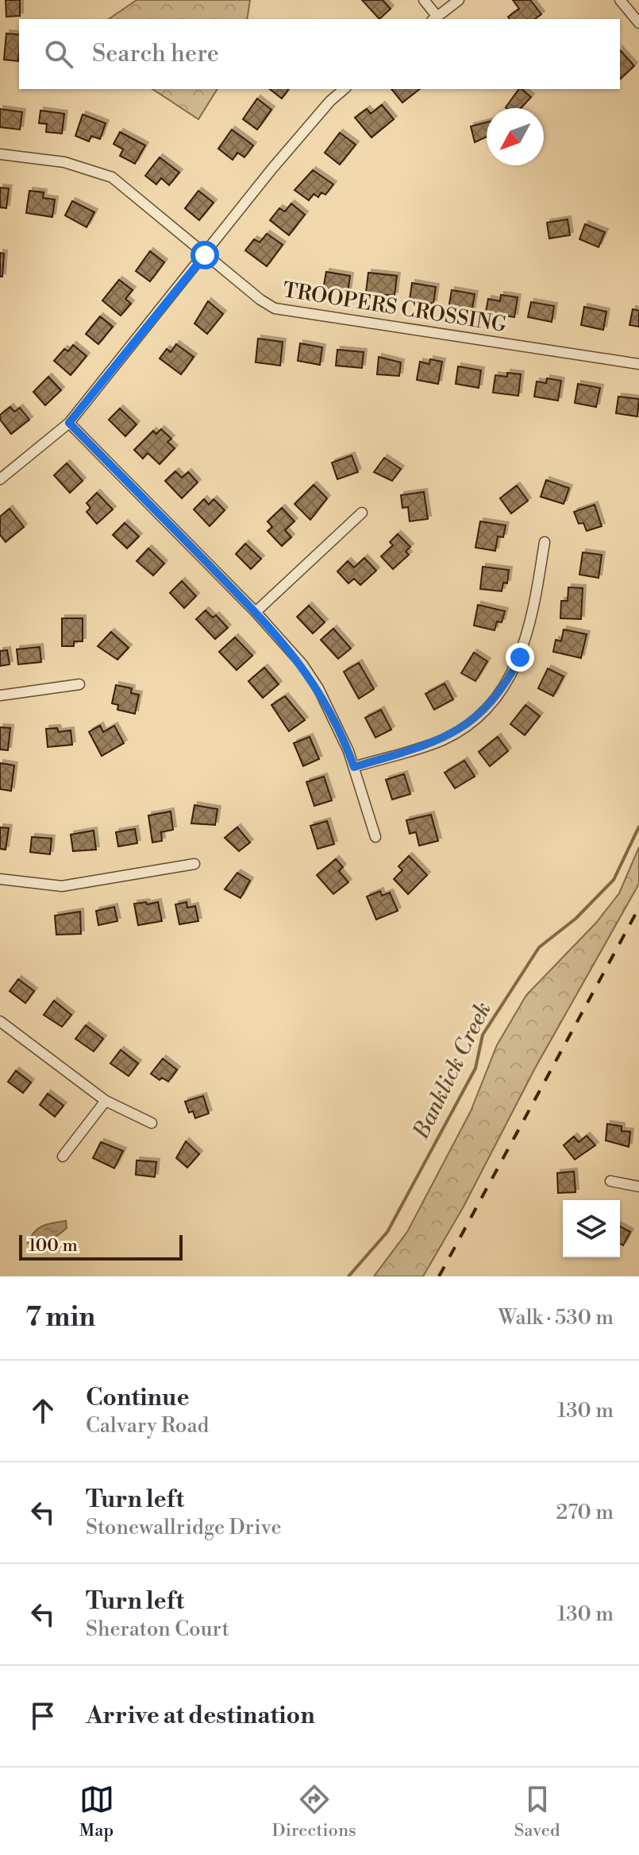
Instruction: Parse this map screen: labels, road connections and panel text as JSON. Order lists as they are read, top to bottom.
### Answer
{
  "streets": {
    "street": ["TROOPERS CROSSING"]
  },
  "water": ["Banklick Creek"],
  "scale_bar": "100 m",
  "north": "bottom left",
  "page": {
    "search": "Search here",
    "scale": "100 m",
    "heading": ["7 min", "Walk · 530 m"],
    "list": [
      ["Continue", "Calvary Road", "130 m"],
      ["Turn left", "Stonewallridge Drive", "270 m"],
      ["Turn left", "Sheraton Court", "130 m"],
      "Arrive at destination"
    ],
    "nav": ["Map", "Directions", "Saved"]
  }
}
